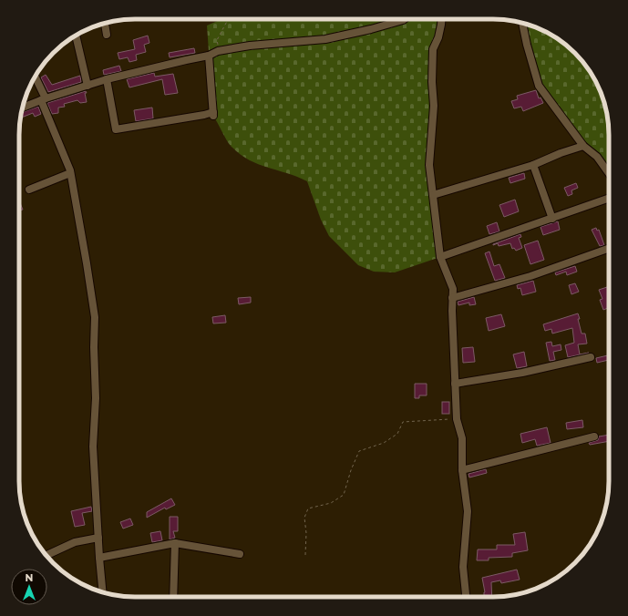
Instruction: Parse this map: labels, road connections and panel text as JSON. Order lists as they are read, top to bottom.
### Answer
{
  "north": "top"
}
